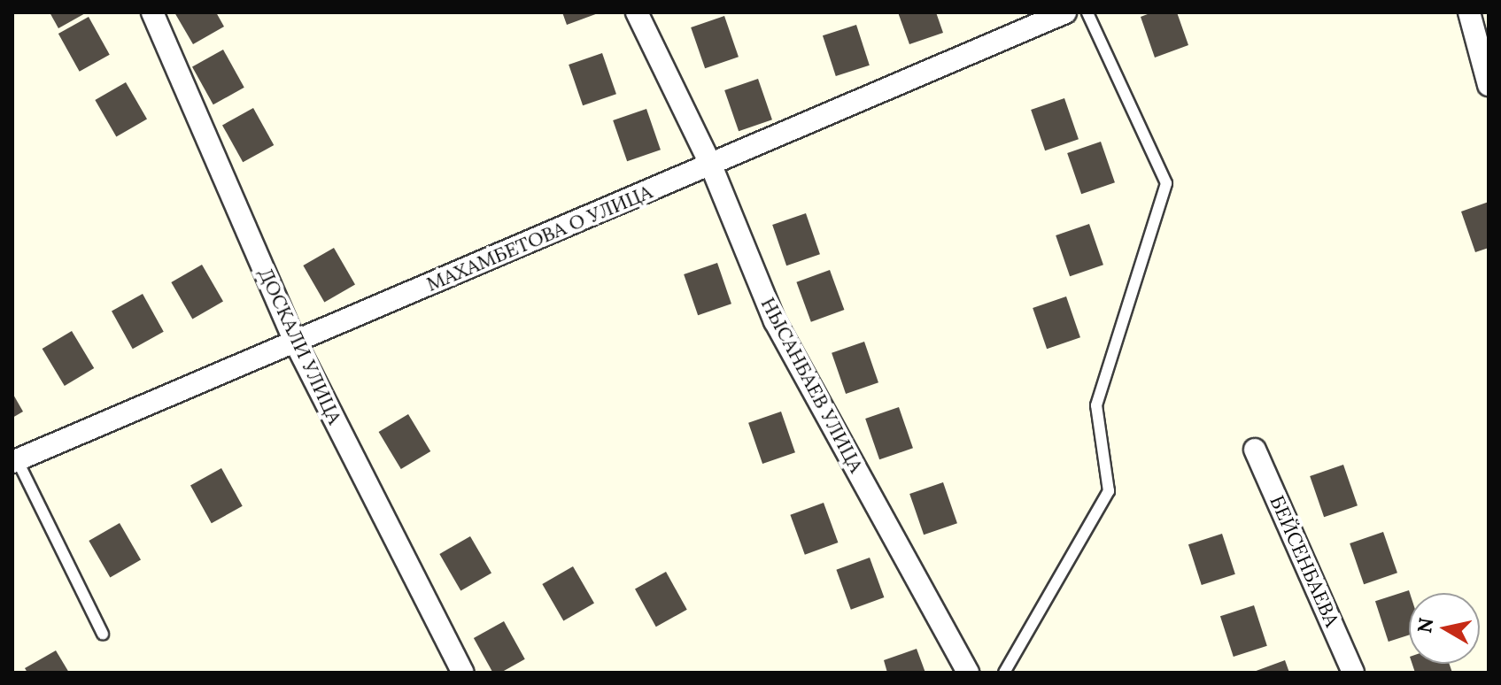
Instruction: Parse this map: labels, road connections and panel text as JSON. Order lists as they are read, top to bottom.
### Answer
{
  "streets": {
    "street": [
      "МАХАМБЕТОВА О УЛИЦА",
      "ДОСКАЛИ УЛИЦА",
      "НЫСАНБАЕВ УЛИЦА",
      "БЕЙСЕНБАЕВА"
    ]
  },
  "crossings": [
    ["МАХАМБЕТОВА О УЛИЦА", "ДОСКАЛИ УЛИЦА"],
    ["МАХАМБЕТОВА О УЛИЦА", "НЫСАНБАЕВ УЛИЦА"]
  ],
  "north": "left"
}
